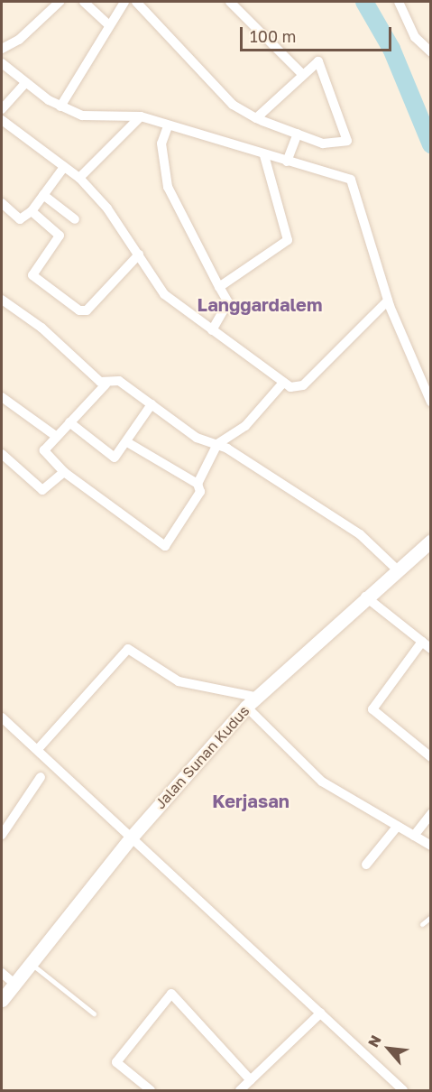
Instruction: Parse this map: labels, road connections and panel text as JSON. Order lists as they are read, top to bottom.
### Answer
{
  "streets": {
    "main road": ["Jalan Sunan Kudus"]
  },
  "districts": ["Langgardalem", "Kerjasan"],
  "scale_bar": "100 m",
  "north": "top left"
}
